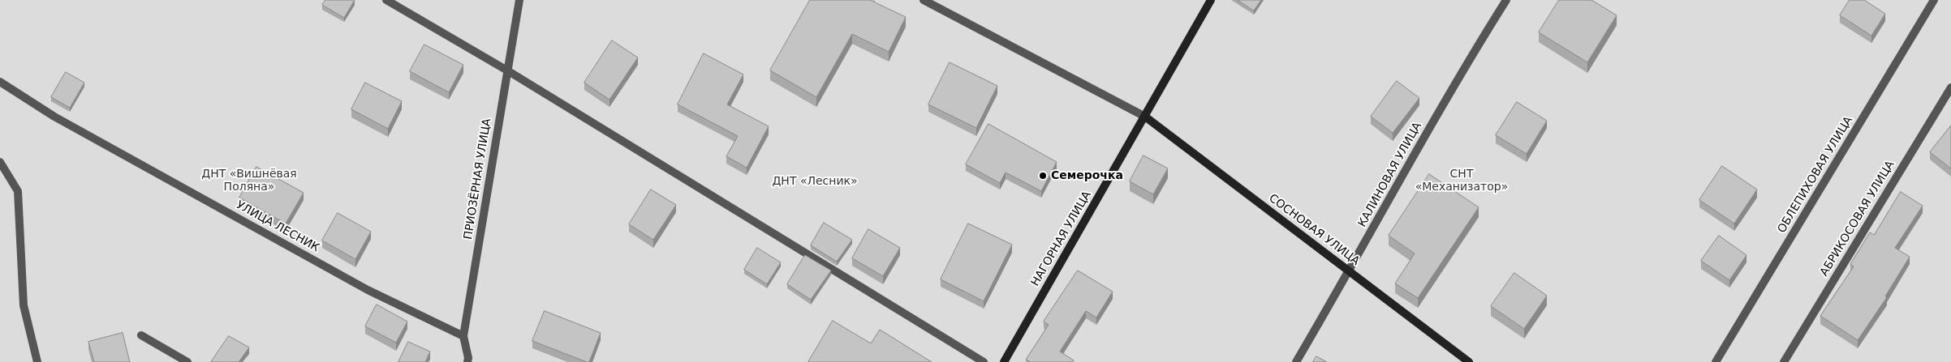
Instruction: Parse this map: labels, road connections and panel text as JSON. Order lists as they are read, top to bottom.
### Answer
{
  "streets": {
    "street": [
      "КАЛИНОВАЯ УЛИЦА",
      "ОБЛЕПИХОВАЯ УЛИЦА",
      "ПРИОЗЁРНАЯ УЛИЦА",
      "АБРИКОСОВАЯ УЛИЦА",
      "УЛИЦА ЛЕСНИК",
      "СОСНОВАЯ УЛИЦА",
      "НАГОРНАЯ УЛИЦА"
    ]
  },
  "crossings": [
    ["КАЛИНОВАЯ УЛИЦА", "СОСНОВАЯ УЛИЦА"],
    ["ПРИОЗЁРНАЯ УЛИЦА", "УЛИЦА ЛЕСНИК"],
    ["СОСНОВАЯ УЛИЦА", "НАГОРНАЯ УЛИЦА"]
  ],
  "parks": ["ДНТ «Вишнёвая Поляна»", "СНТ «Механизатор»", "ДНТ «Лесник»"],
  "places": ["Семерочка"]
}
